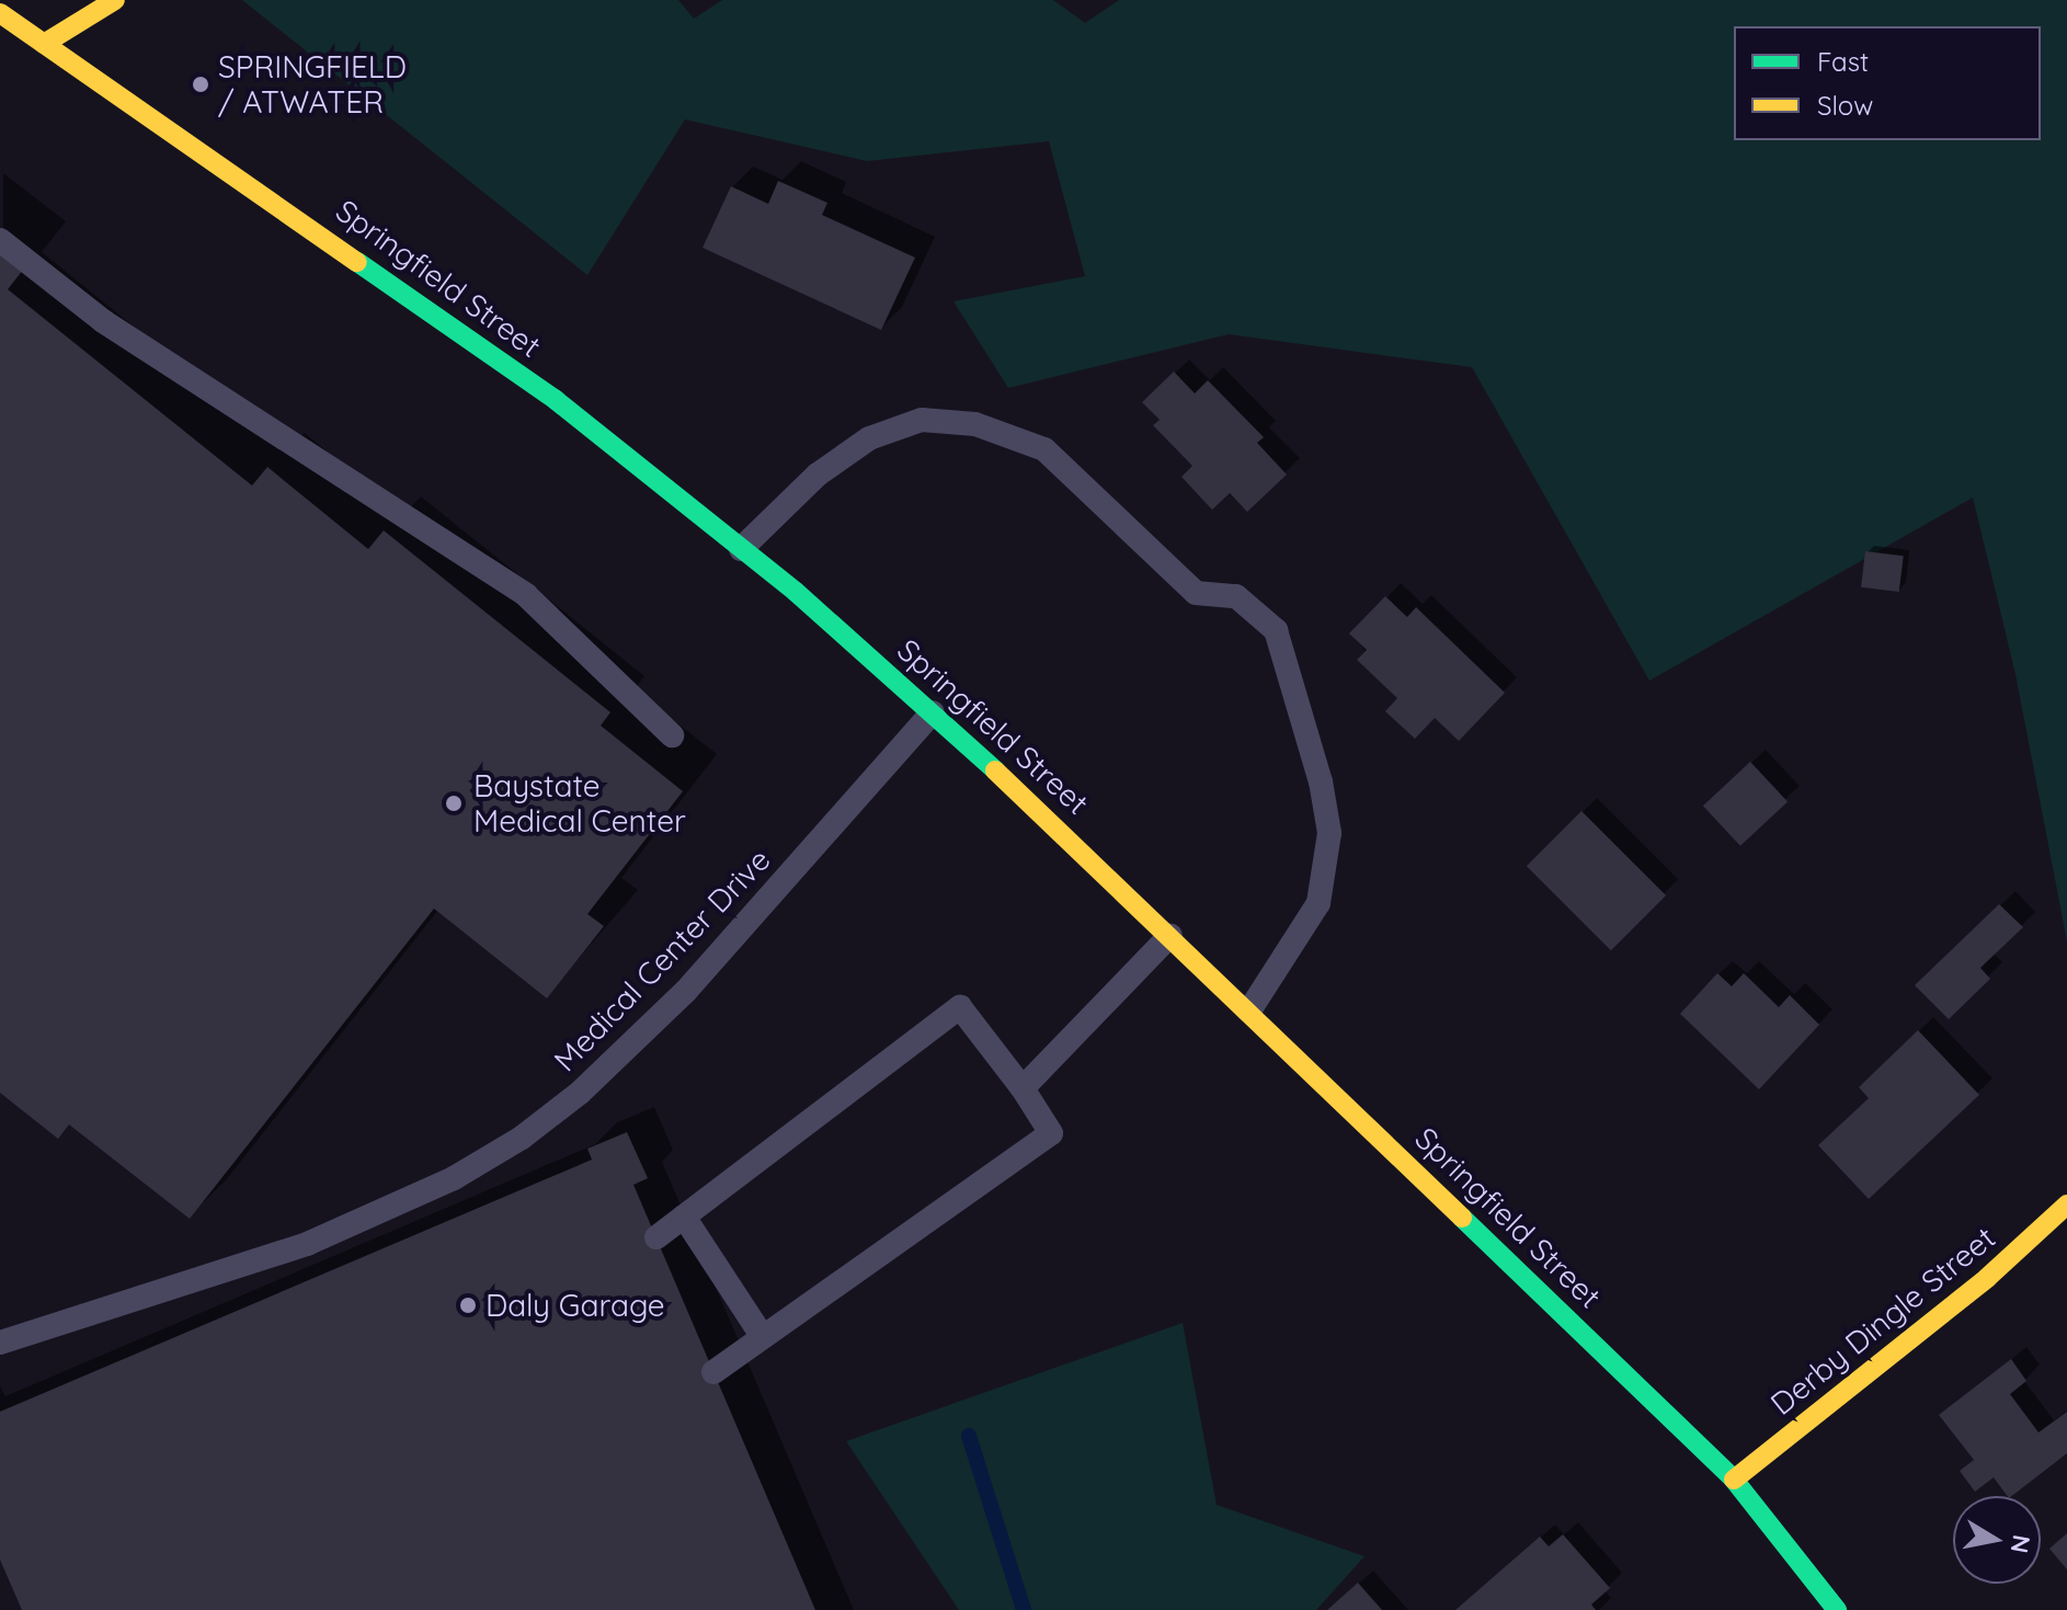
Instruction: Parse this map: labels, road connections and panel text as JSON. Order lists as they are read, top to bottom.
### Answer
{
  "streets": {
    "main road": ["Springfield Street", "Derby Dingle Street"],
    "lane": ["Medical Center Drive"]
  },
  "crossings": [
    ["Springfield Street", "Medical Center Drive"],
    ["Springfield Street", "Derby Dingle Street"]
  ],
  "places": ["SPRINGFIELD / ATWATER", "Baystate Medical Center", "Daly Garage"],
  "legend": ["Fast", "Slow"],
  "north": "right"
}
